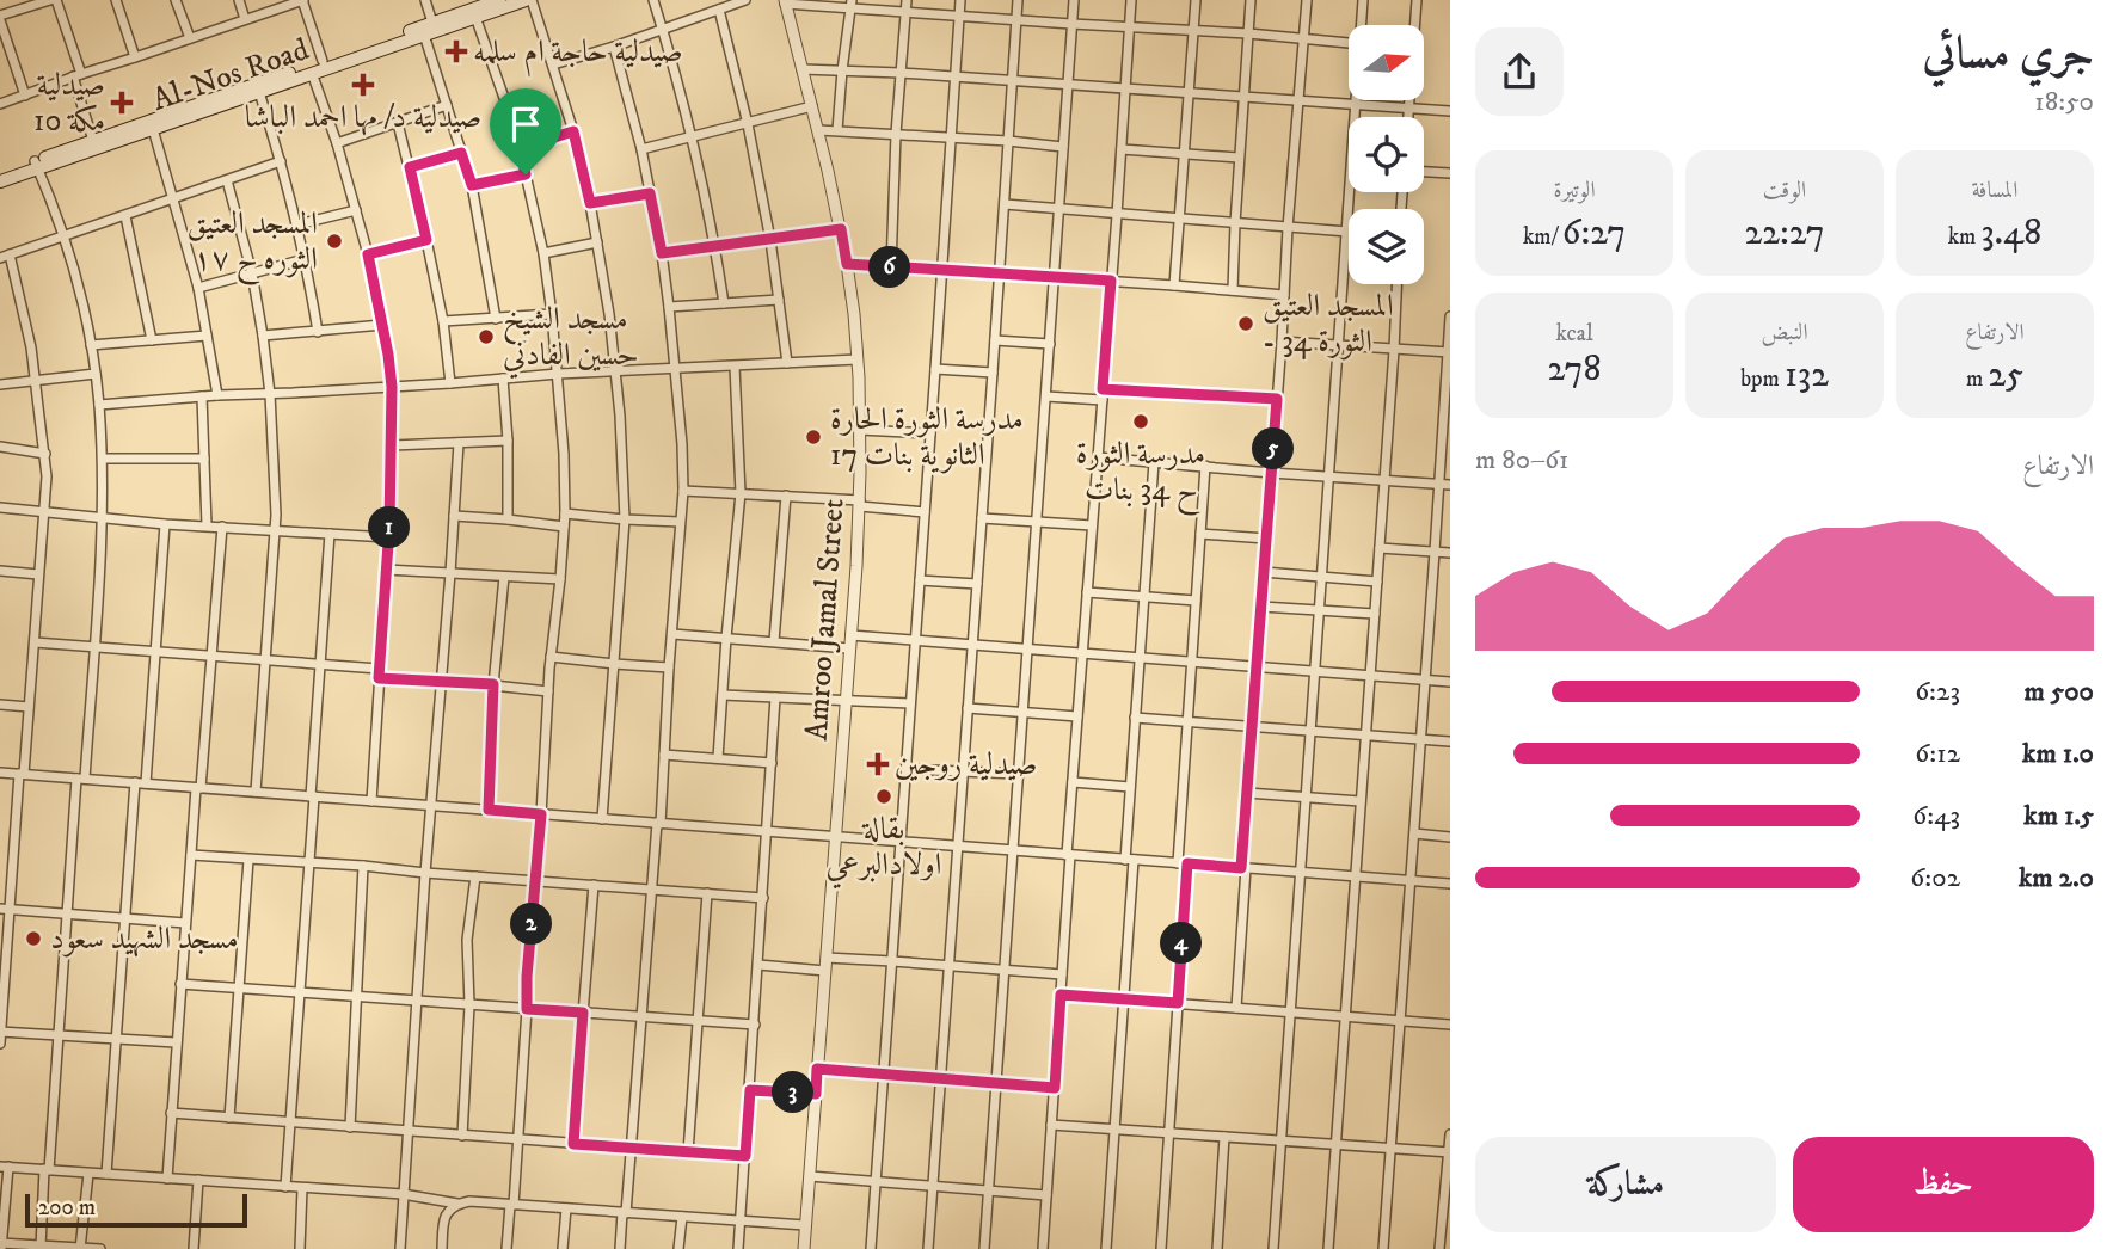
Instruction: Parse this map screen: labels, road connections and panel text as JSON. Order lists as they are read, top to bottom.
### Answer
{
  "streets": {
    "main road": ["Al-Nos Road"],
    "street": ["Amroo Jamal Street"]
  },
  "places": {
    "health": [
      "صيدلية حاجة ام سلمه",
      "صيدلية د/ مها احمد الباشا",
      "صيدلية مكة 10",
      "صيدلية روجين"
    ],
    "other": [
      "المسجد العتيق الثوره ح ١٧",
      "المسجد العتيق - الثورة 34",
      "مسجد الشيخ حسين الفادني",
      "مدرسة الثورة ح 34 بنات",
      "مدرسة الثورة الحارة 17 الثانوية بنات",
      "بقالة اولادالبرعي",
      "مسجد الشهيد سعود"
    ]
  },
  "scale_bar": "200 m",
  "north": "right",
  "page": {
    "heading": ["جري مسائي", "18:50"],
    "stats": [
      ["المسافة", "3.48 km"],
      ["الوقت", "22:27"],
      ["الوتيرة", "6:27 /km"],
      ["الارتفاع", "25 m"],
      ["النبض", "132 bpm"],
      ["kcal", "278"]
    ],
    "pins": [
      "6",
      "5",
      "1",
      "2",
      "4",
      "3"
    ],
    "chart": ["الارتفاع", "61–80 m"],
    "list": [
      {
        "name": "500 m",
        "note": "6:23"
      },
      {
        "name": "1.0 km",
        "note": "6:12"
      },
      {
        "name": "1.5 km",
        "note": "6:43"
      },
      {
        "name": "2.0 km",
        "note": "6:02"
      }
    ],
    "buttons": ["حفظ", "مشاركة"],
    "scale": "200 m"
  }
}
